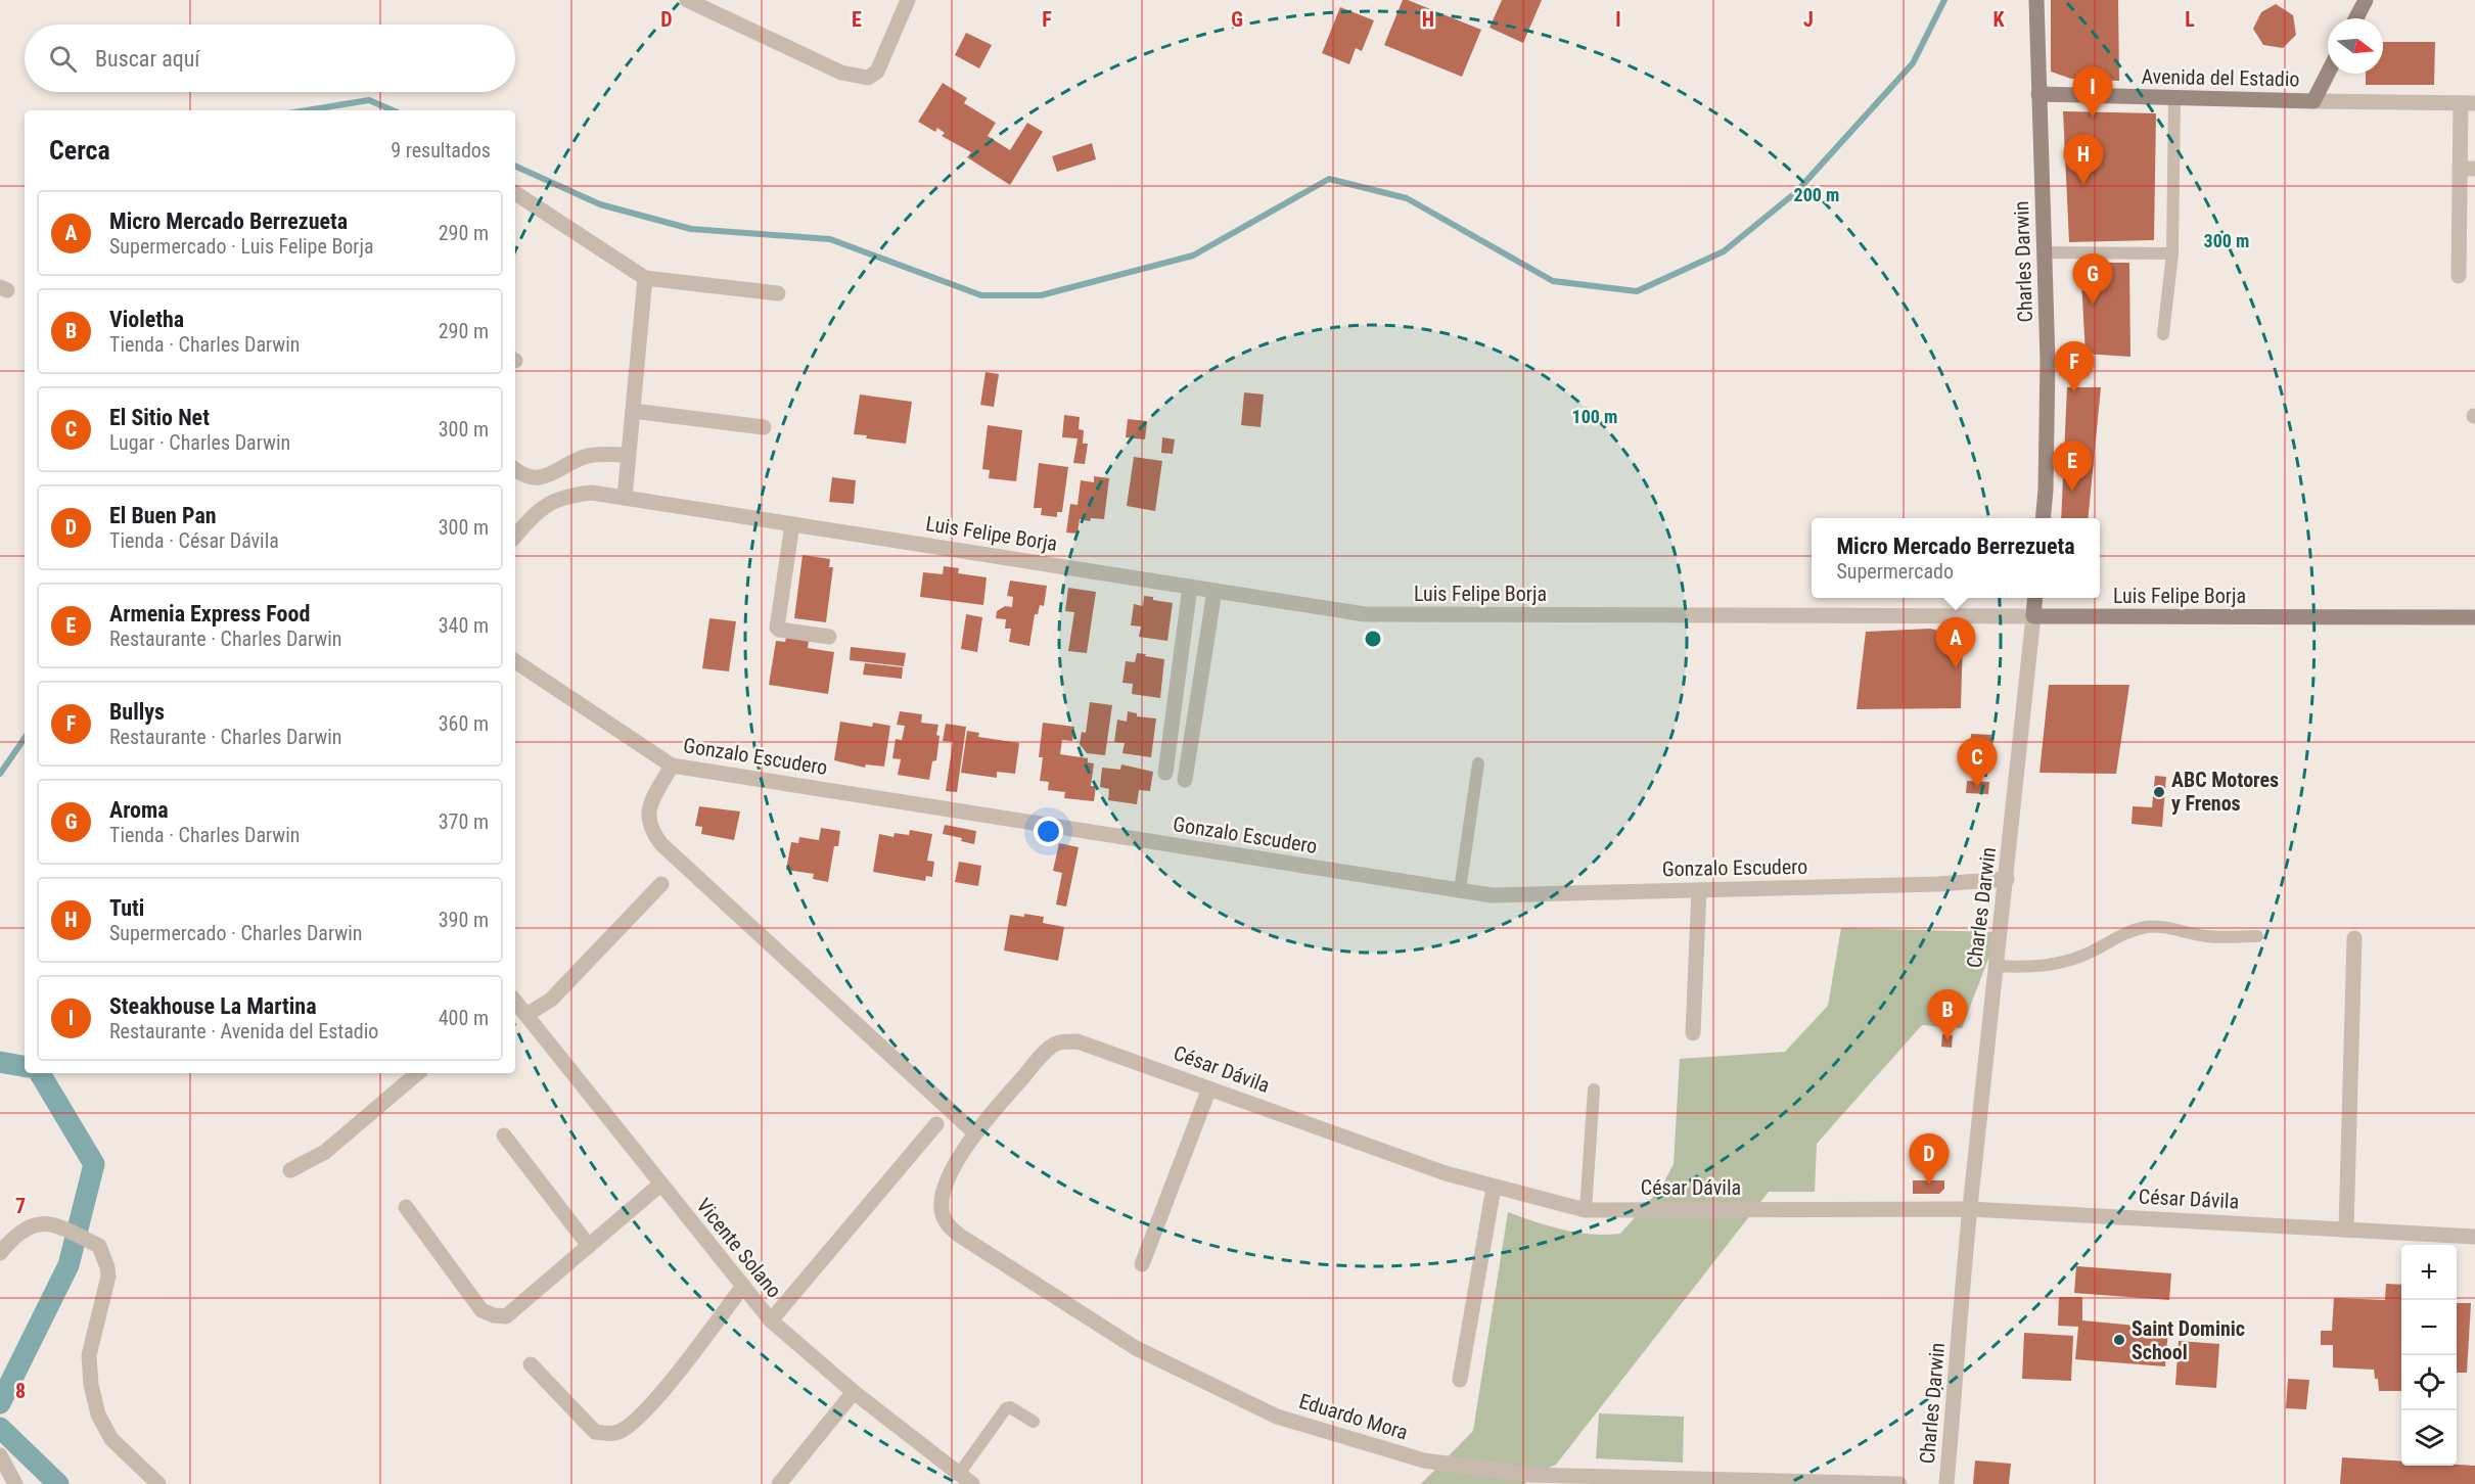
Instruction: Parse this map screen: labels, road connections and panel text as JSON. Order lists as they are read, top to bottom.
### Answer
{
  "streets": {
    "street": [
      "Avenida del Estadio",
      "Charles Darwin",
      "Luis Felipe Borja",
      "Gonzalo Escudero",
      "César Dávila",
      "Vicente Solano",
      "Eduardo Mora"
    ]
  },
  "crossings": [
    ["Avenida del Estadio", "Charles Darwin"],
    ["Charles Darwin", "Luis Felipe Borja"],
    ["Charles Darwin", "Gonzalo Escudero"],
    ["Charles Darwin", "César Dávila"],
    ["César Dávila", "Eduardo Mora"]
  ],
  "places": ["ABC Motores y Frenos", "Saint Dominic School"],
  "north": "right",
  "page": {
    "search": "Buscar aquí",
    "pins": [
      "I",
      "H",
      "G",
      "F",
      "E",
      "A",
      "C",
      "B",
      "D"
    ],
    "heading": ["Cerca", "9 resultados"],
    "list": [
      {
        "mark": "A",
        "name": "Micro Mercado Berrezueta",
        "note": "Supermercado · Luis Felipe Borja",
        "value": "290 m"
      },
      {
        "mark": "B",
        "name": "Violetha",
        "note": "Tienda · Charles Darwin",
        "value": "290 m"
      },
      {
        "mark": "C",
        "name": "El Sitio Net",
        "note": "Lugar · Charles Darwin",
        "value": "300 m"
      },
      {
        "mark": "D",
        "name": "El Buen Pan",
        "note": "Tienda · César Dávila",
        "value": "300 m"
      },
      {
        "mark": "E",
        "name": "Armenia Express Food",
        "note": "Restaurante · Charles Darwin",
        "value": "340 m"
      },
      {
        "mark": "F",
        "name": "Bullys",
        "note": "Restaurante · Charles Darwin",
        "value": "360 m"
      },
      {
        "mark": "G",
        "name": "Aroma",
        "note": "Tienda · Charles Darwin",
        "value": "370 m"
      },
      {
        "mark": "H",
        "name": "Tuti",
        "note": "Supermercado · Charles Darwin",
        "value": "390 m"
      },
      {
        "mark": "I",
        "name": "Steakhouse La Martina",
        "note": "Restaurante · Avenida del Estadio",
        "value": "400 m"
      }
    ],
    "popup": ["Micro Mercado Berrezueta", "Supermercado"],
    "map_buttons": ["+", "−"]
  },
  "grid": {
    "columns": [
      "D",
      "E",
      "F",
      "G",
      "H",
      "I",
      "J",
      "K",
      "L"
    ],
    "rows": ["7", "8"]
  },
  "rings": ["200 m", "300 m", "100 m"]
}
